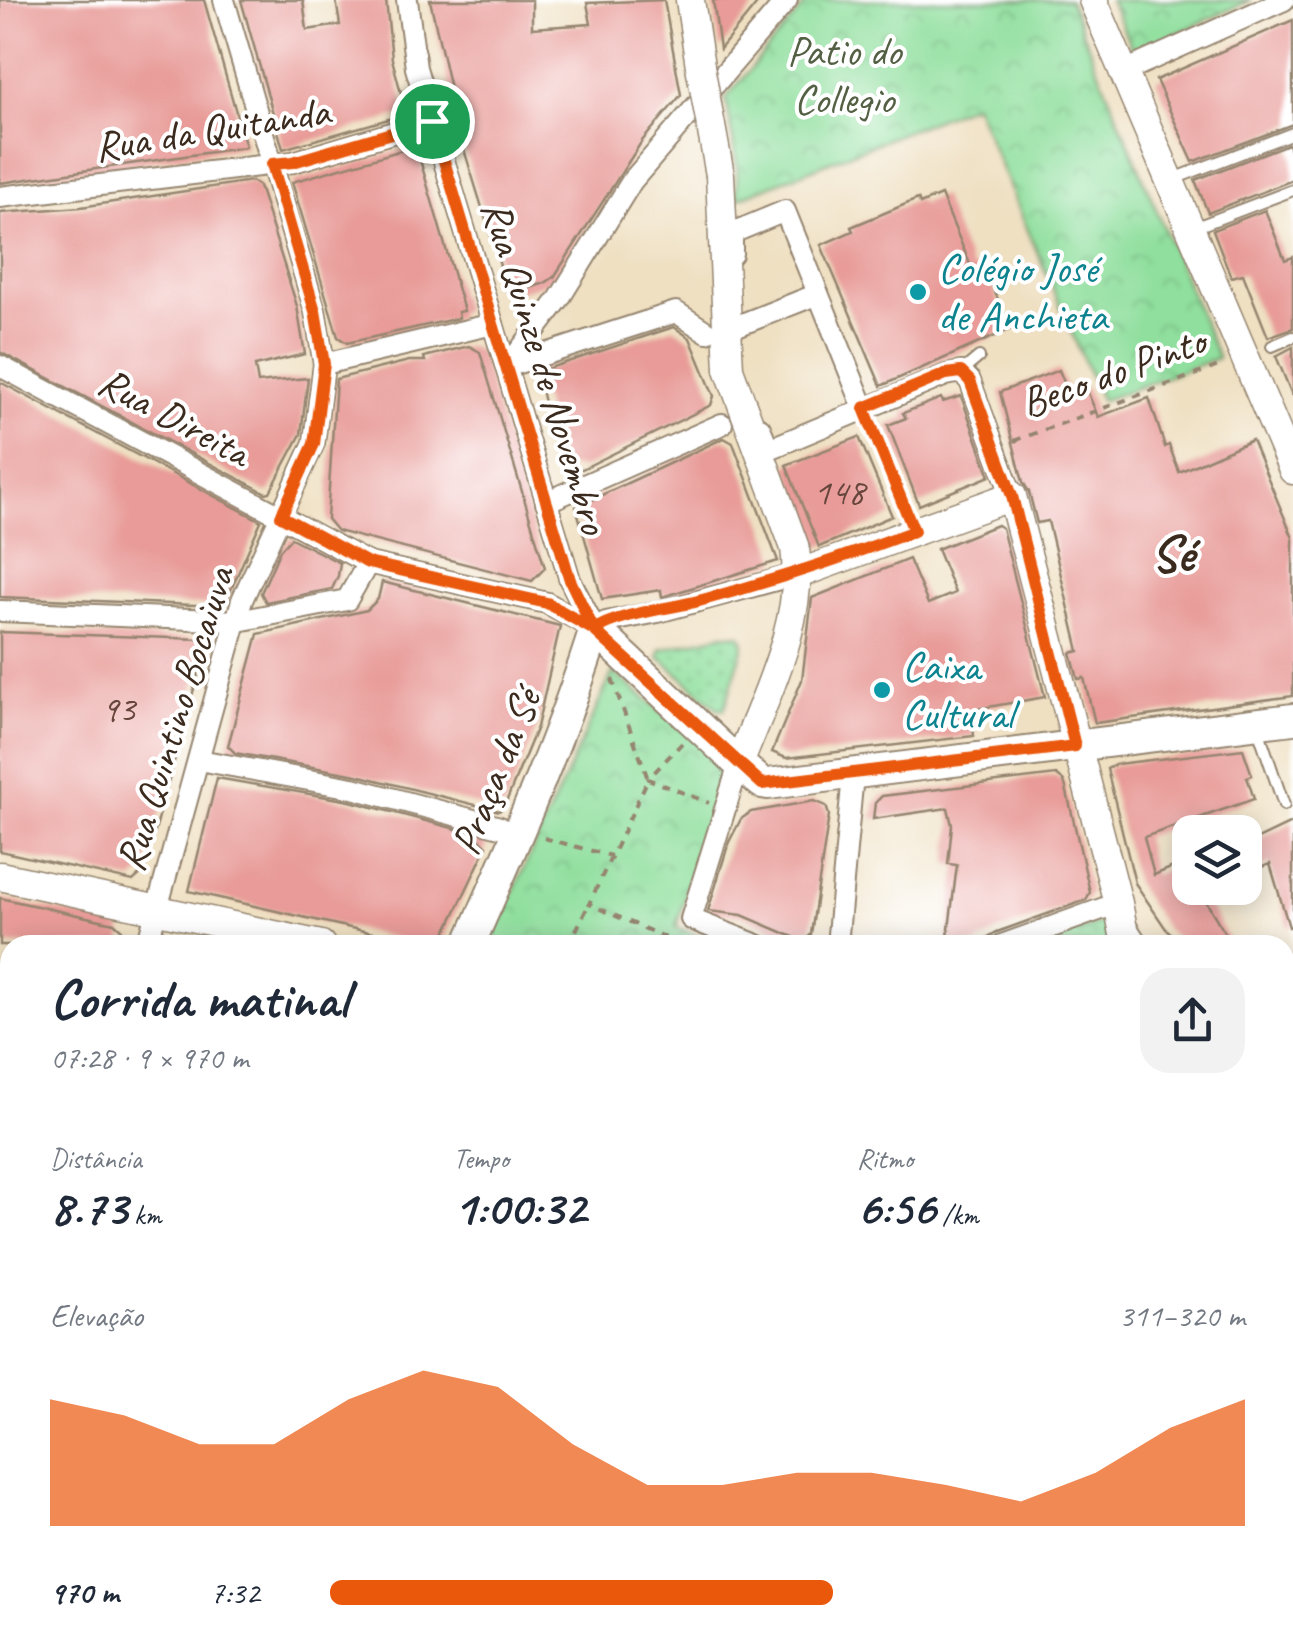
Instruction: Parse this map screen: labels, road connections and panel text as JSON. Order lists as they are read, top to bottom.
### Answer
{
  "streets": {
    "main road": ["Praça da Sé"],
    "street": [
      "Rua da Quitanda",
      "Rua Quinze de Novembro",
      "Rua Direita",
      "Rua Quintino Bocaiuva"
    ],
    "path": ["Beco do Pinto"]
  },
  "crossings": [
    ["Rua da Quitanda", "Rua Quinze de Novembro"],
    ["Rua da Quitanda", "Rua Quintino Bocaiuva"],
    ["Rua Quinze de Novembro", "Rua Direita"],
    ["Rua Quinze de Novembro", "Praça da Sé"],
    ["Rua Direita", "Rua Quintino Bocaiuva"],
    ["Rua Direita", "Praça da Sé"]
  ],
  "districts": ["Sé"],
  "parks": ["Patio do Collegio"],
  "places": ["Colégio José de Anchieta", "Caixa Cultural"],
  "house_numbers": ["148", "93"],
  "page": {
    "heading": ["Corrida matinal", "07:28 · 9 × 970 m"],
    "stats": [
      ["Distância", "8.73 km"],
      ["Tempo", "1:00:32"],
      ["Ritmo", "6:56 /km"]
    ],
    "chart": ["Elevação", "311–320 m"],
    "list": [
      {
        "name": "970 m",
        "note": "7:32"
      }
    ]
  }
}
